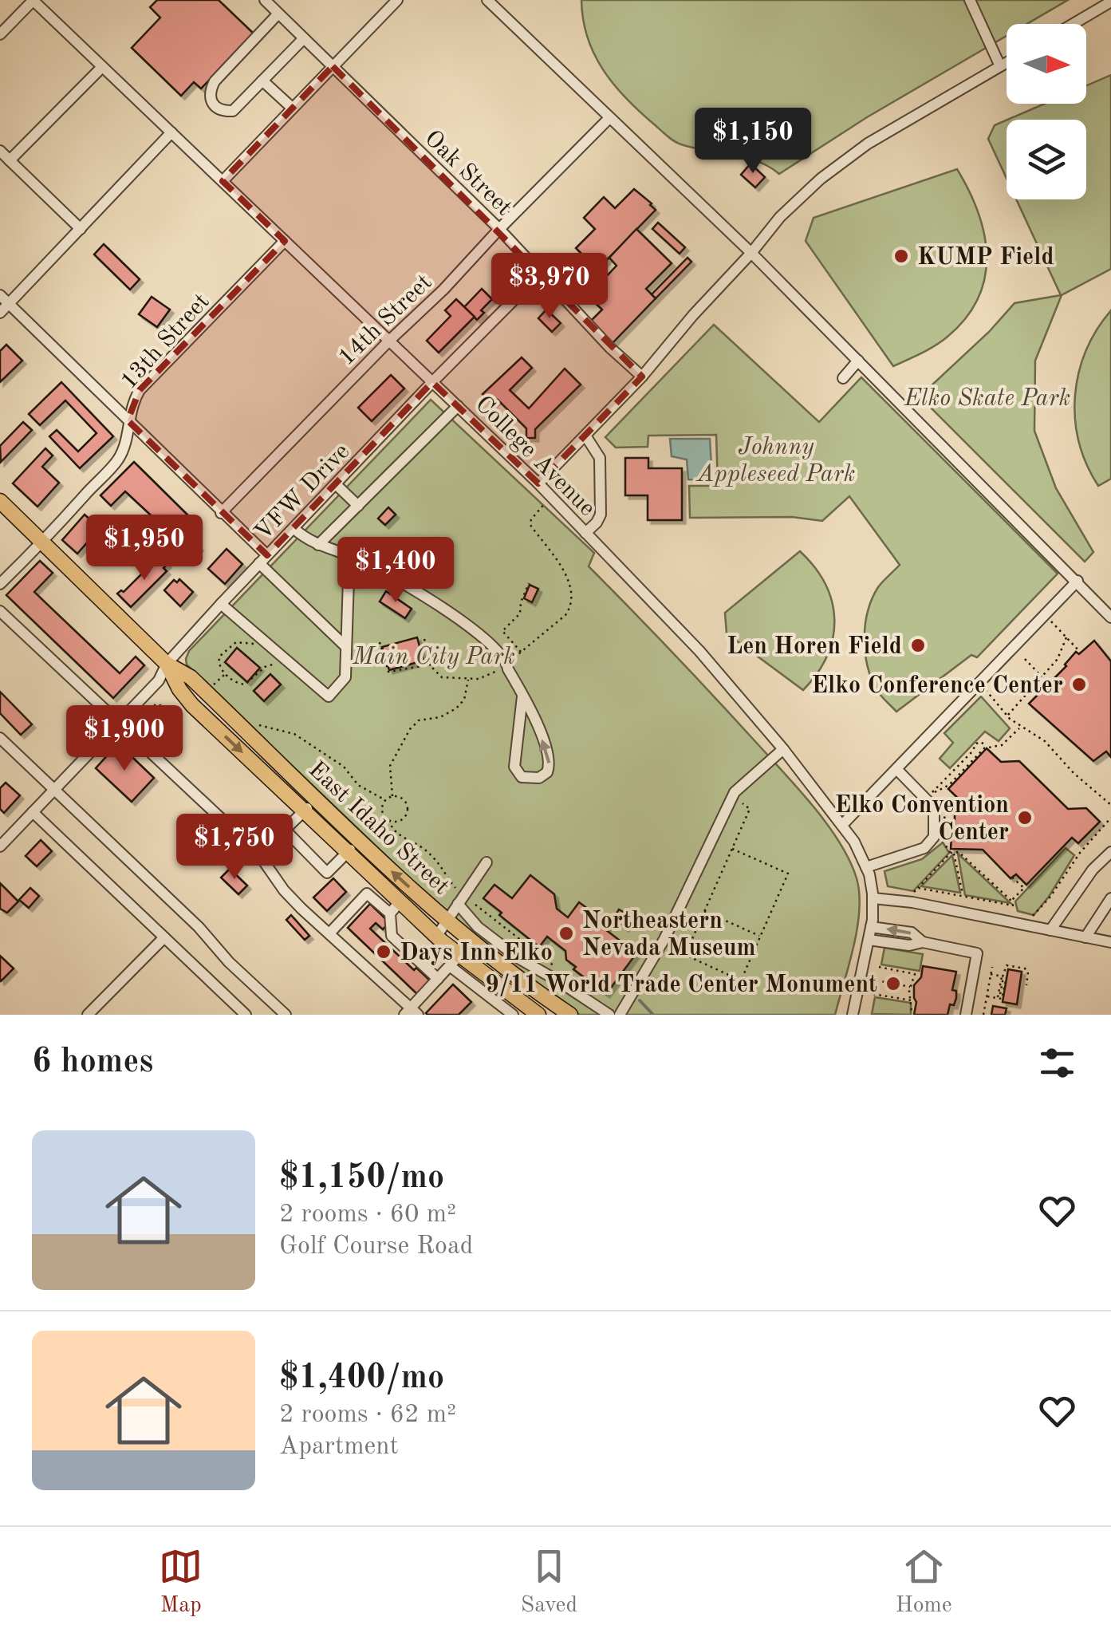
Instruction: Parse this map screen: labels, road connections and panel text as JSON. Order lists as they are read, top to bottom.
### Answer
{
  "streets": {
    "main road": ["East Idaho Street"],
    "street": [
      "Oak Street",
      "14th Street",
      "13th Street",
      "College Avenue",
      "VFW Drive"
    ]
  },
  "crossings": [
    ["Oak Street", "14th Street"],
    ["Oak Street", "VFW Drive"],
    ["14th Street", "College Avenue"],
    ["13th Street", "College Avenue"],
    ["13th Street", "East Idaho Street"],
    ["College Avenue", "VFW Drive"],
    ["VFW Drive", "East Idaho Street"]
  ],
  "parks": ["Elko Skate Park", "Johnny Appleseed Park", "Main City Park"],
  "places": [
    "KUMP Field",
    "Len Horen Field",
    "Elko Conference Center",
    "Elko Convention Center",
    "Northeastern Nevada Museum",
    "Days Inn Elko",
    "9/11 World Trade Center Monument"
  ],
  "north": "right",
  "page": {
    "price": [
      "$1,150",
      "$3,970",
      "$1,950",
      "$1,400",
      "$1,900",
      "$1,750"
    ],
    "heading": "6 homes",
    "list": [
      {
        "name": "$1,150/mo",
        "note": "2 rooms · 60 m² · Golf Course Road"
      },
      {
        "name": "$1,400/mo",
        "note": "2 rooms · 62 m² · Apartment"
      }
    ],
    "tabs": ["Map", "Saved", "Home"]
  }
}
